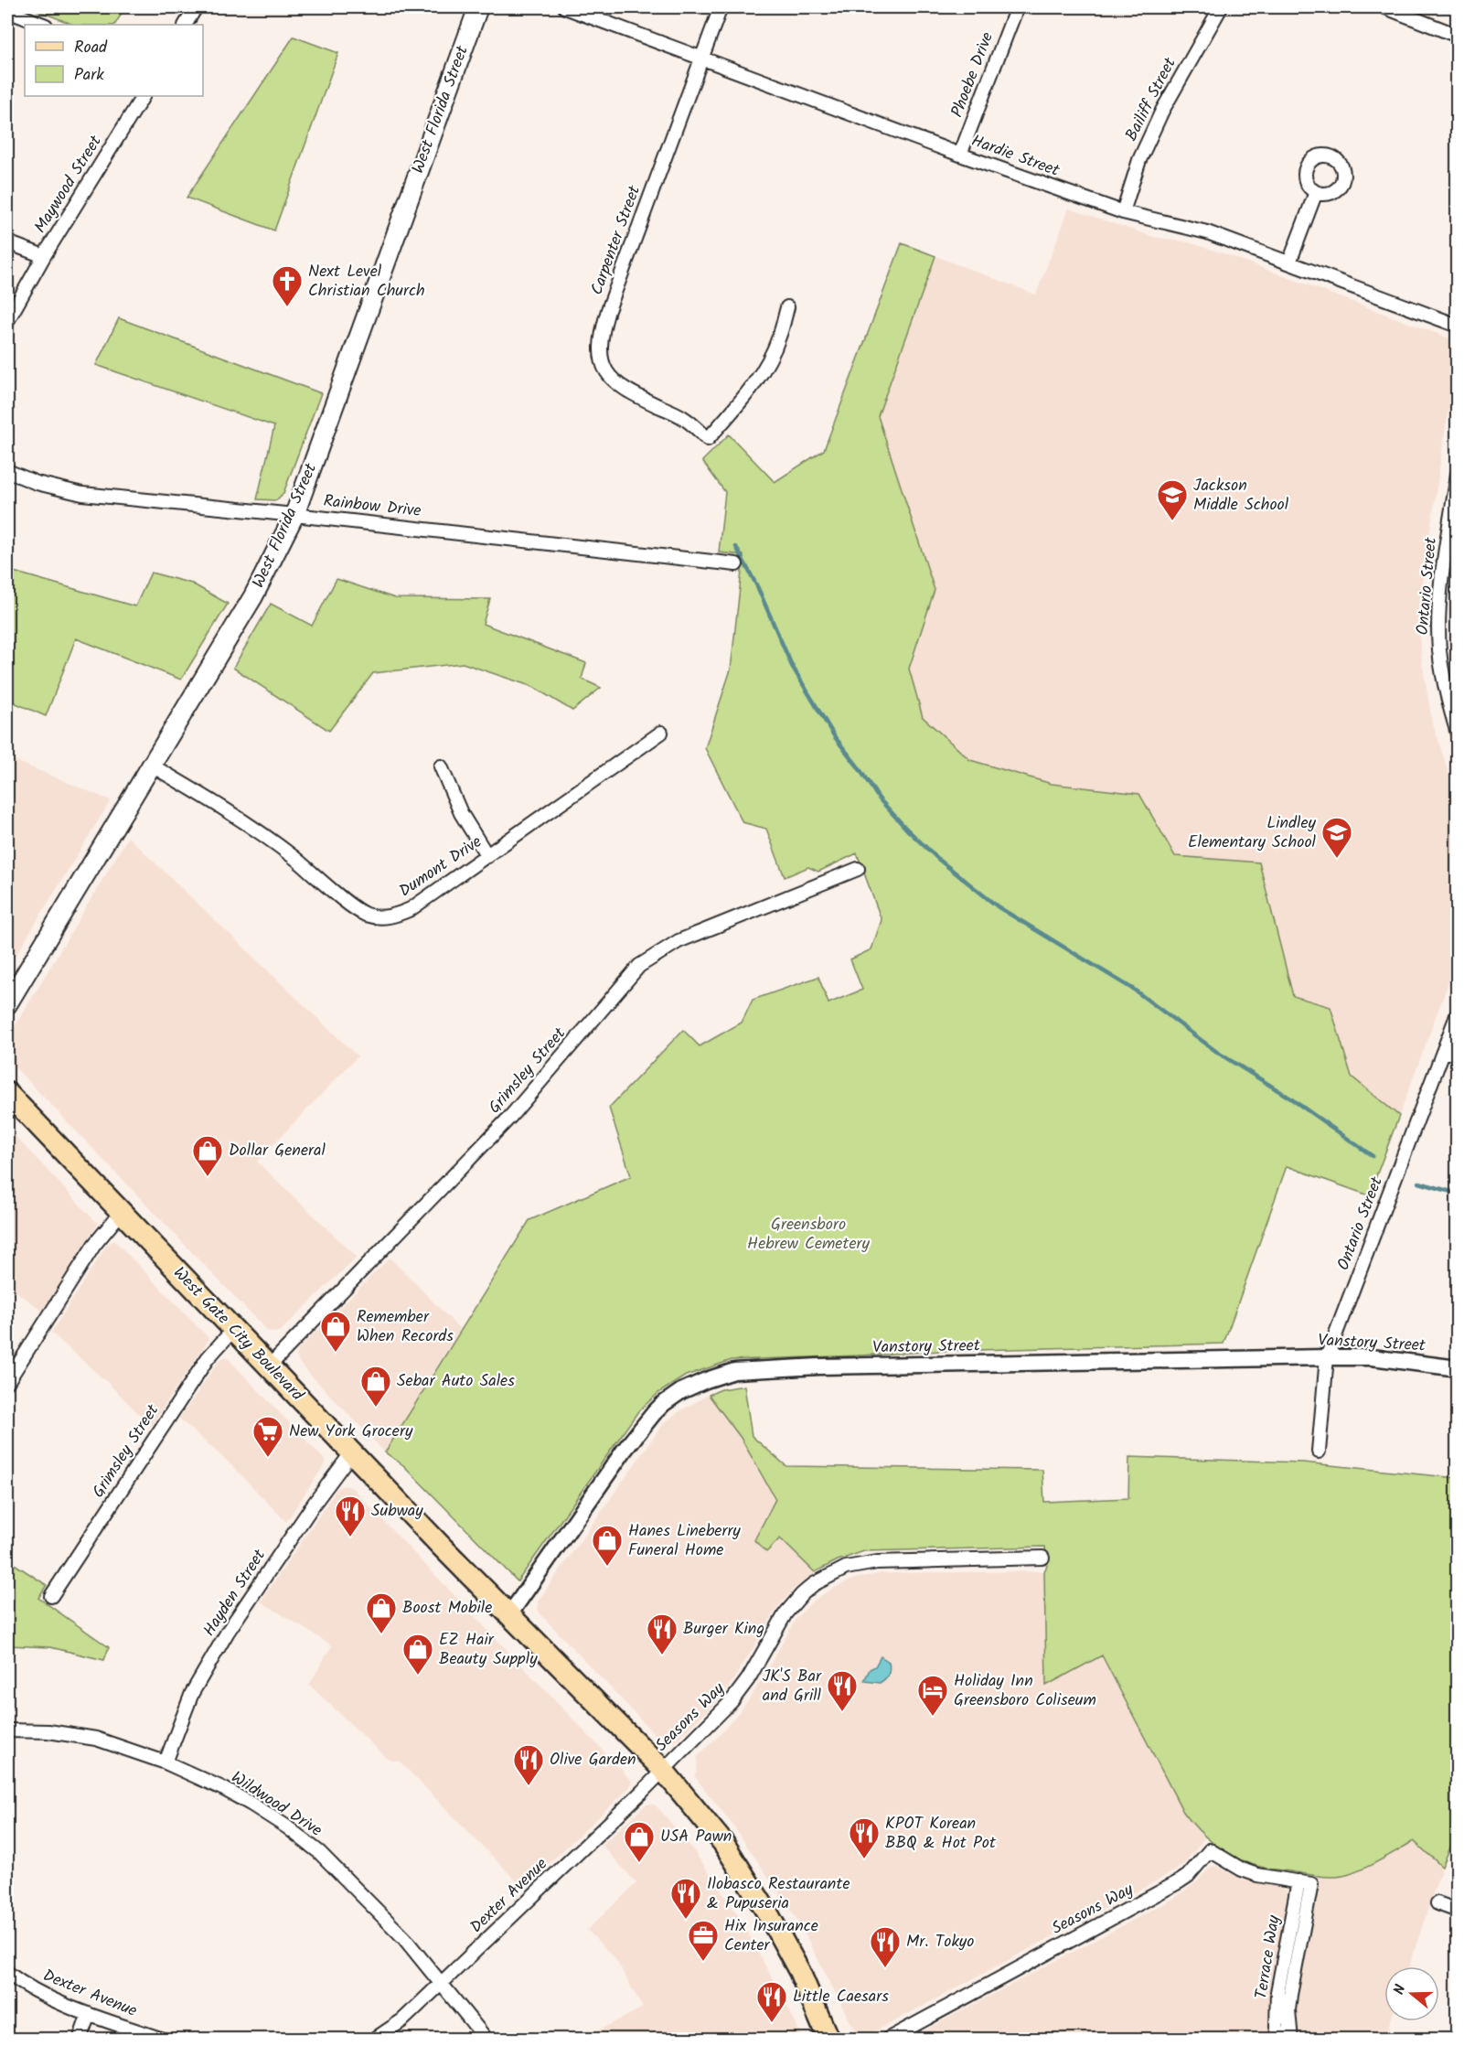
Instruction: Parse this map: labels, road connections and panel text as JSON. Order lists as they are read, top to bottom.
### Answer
{
  "streets": {
    "main road": ["West Florida Street", "West Gate City Boulevard"],
    "street": [
      "Phoebe Drive",
      "Bailiff Street",
      "Hardie Street",
      "Maywood Street",
      "Carpenter Street",
      "Rainbow Drive",
      "Ontario Street",
      "Dumont Drive",
      "Grimsley Street",
      "Vanstory Street",
      "Hayden Street",
      "Seasons Way",
      "Wildwood Drive",
      "Dexter Avenue",
      "Terrace Way"
    ]
  },
  "crossings": [
    ["Phoebe Drive", "Hardie Street"],
    ["Bailiff Street", "Hardie Street"],
    ["West Florida Street", "Rainbow Drive"],
    ["West Florida Street", "Dumont Drive"],
    ["Hardie Street", "Carpenter Street"],
    ["Ontario Street", "Vanstory Street"],
    ["Grimsley Street", "West Gate City Boulevard"],
    ["West Gate City Boulevard", "Vanstory Street"],
    ["West Gate City Boulevard", "Hayden Street"],
    ["West Gate City Boulevard", "Seasons Way"],
    ["West Gate City Boulevard", "Dexter Avenue"],
    ["Hayden Street", "Wildwood Drive"],
    ["Seasons Way", "Dexter Avenue"],
    ["Seasons Way", "Terrace Way"],
    ["Wildwood Drive", "Dexter Avenue"]
  ],
  "parks": ["Greensboro Hebrew Cemetery"],
  "places": {
    "church": ["Next Level Christian Church"],
    "school or university": ["Jackson Middle School", "Lindley Elementary School"],
    "shop": [
      "Dollar General",
      "Remember When Records",
      "Sebar Auto Sales",
      "Hanes Lineberry Funeral Home",
      "Boost Mobile",
      "EZ Hair Beauty Supply",
      "USA Pawn"
    ],
    "supermarket": ["New York Grocery"],
    "restaurant": [
      "Subway",
      "Burger King",
      "JK'S Bar and Grill",
      "Olive Garden",
      "KPOT Korean BBQ & Hot Pot",
      "Ilobasco Restaurante & Pupuseria",
      "Mr. Tokyo",
      "Little Caesars"
    ],
    "hotel": ["Holiday Inn Greensboro Coliseum"],
    "office": ["Hix Insurance Center"]
  },
  "legend": ["Road", "Park"],
  "north": "left"
}
